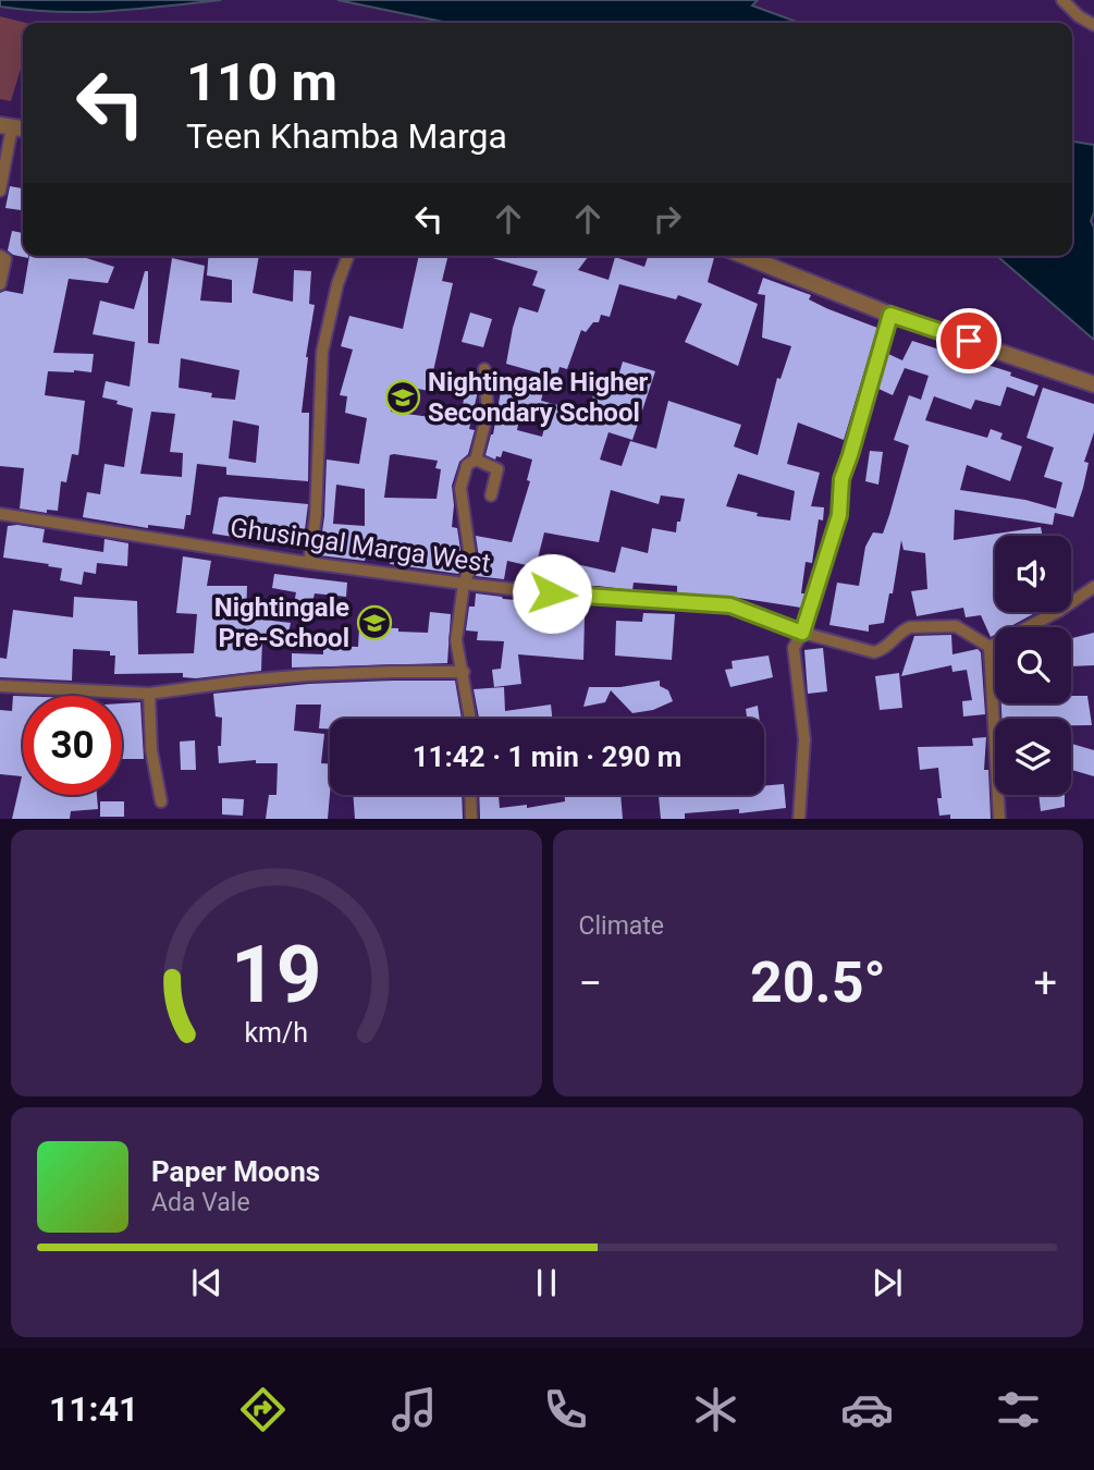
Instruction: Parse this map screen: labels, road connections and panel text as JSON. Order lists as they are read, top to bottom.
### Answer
{
  "streets": {
    "street": ["Ghusingal Marga West"]
  },
  "places": {
    "school or university": ["Nightingale Higher Secondary School", "Nightingale Pre-School"]
  },
  "page": {
    "turn": ["110 m", "Teen Khamba Marga"],
    "limit": "30",
    "trip": "11:42 · 1 min · 290 m",
    "tile": "Climate",
    "heat": ["−", "20.5°", "+"],
    "song": ["Paper Moons", "Ada Vale"],
    "tabs": "11:41",
    "gauge": ["19", "km/h"]
  }
}
